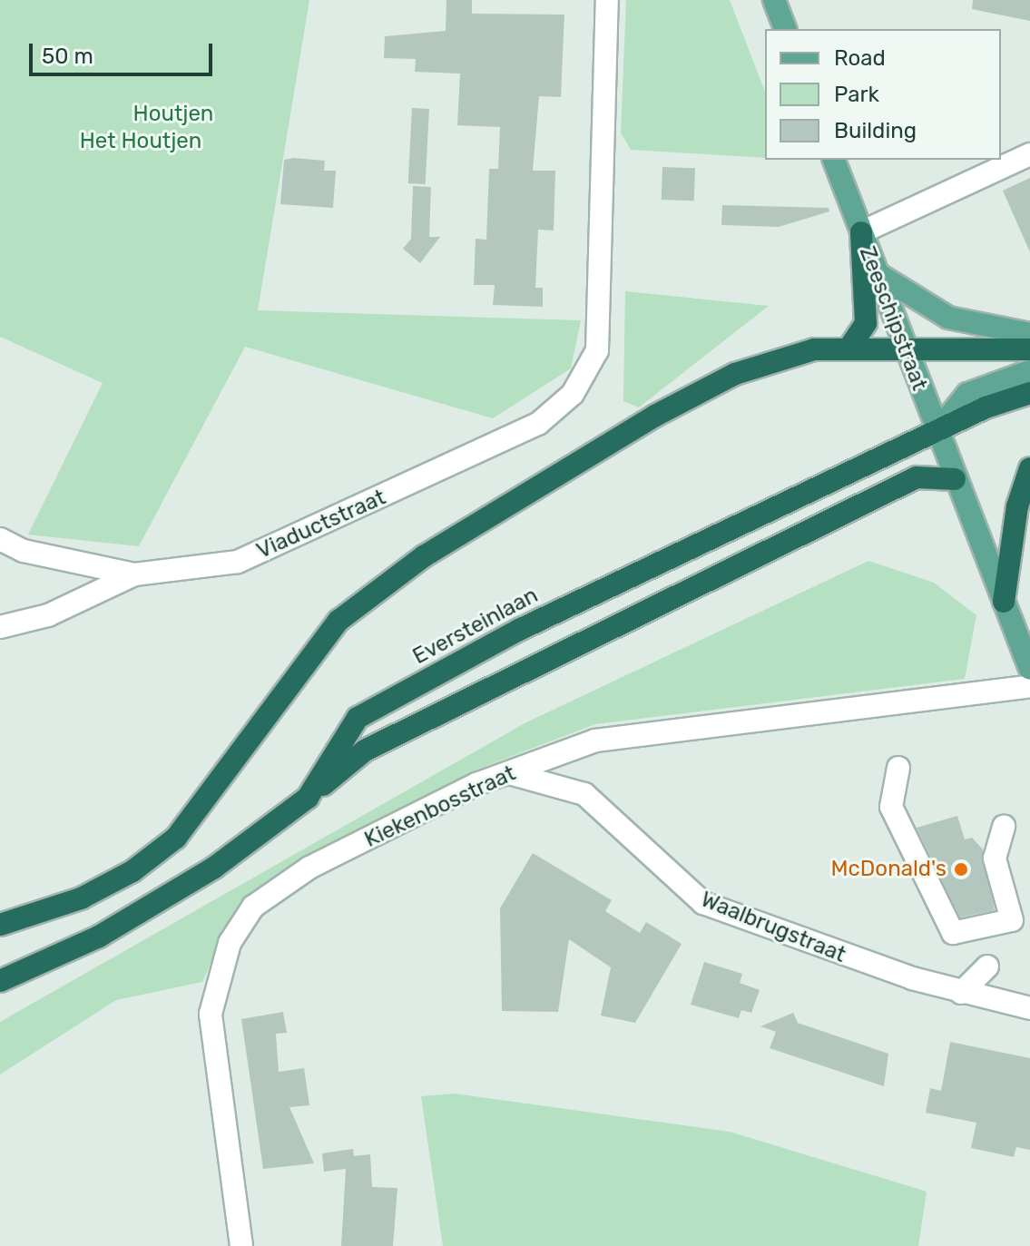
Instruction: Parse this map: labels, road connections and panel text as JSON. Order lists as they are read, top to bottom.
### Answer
{
  "streets": {
    "highway": ["Eversteinlaan"],
    "main road": ["Zeeschipstraat"],
    "street": ["Viaductstraat", "Kiekenbosstraat", "Waalbrugstraat"]
  },
  "crossings": [
    ["Zeeschipstraat", "Eversteinlaan"],
    ["Kiekenbosstraat", "Waalbrugstraat"]
  ],
  "parks": ["Houtjen", "Het Houtjen"],
  "places": ["McDonald's"],
  "legend": ["Road", "Park", "Building"],
  "scale_bar": "50 m"
}
